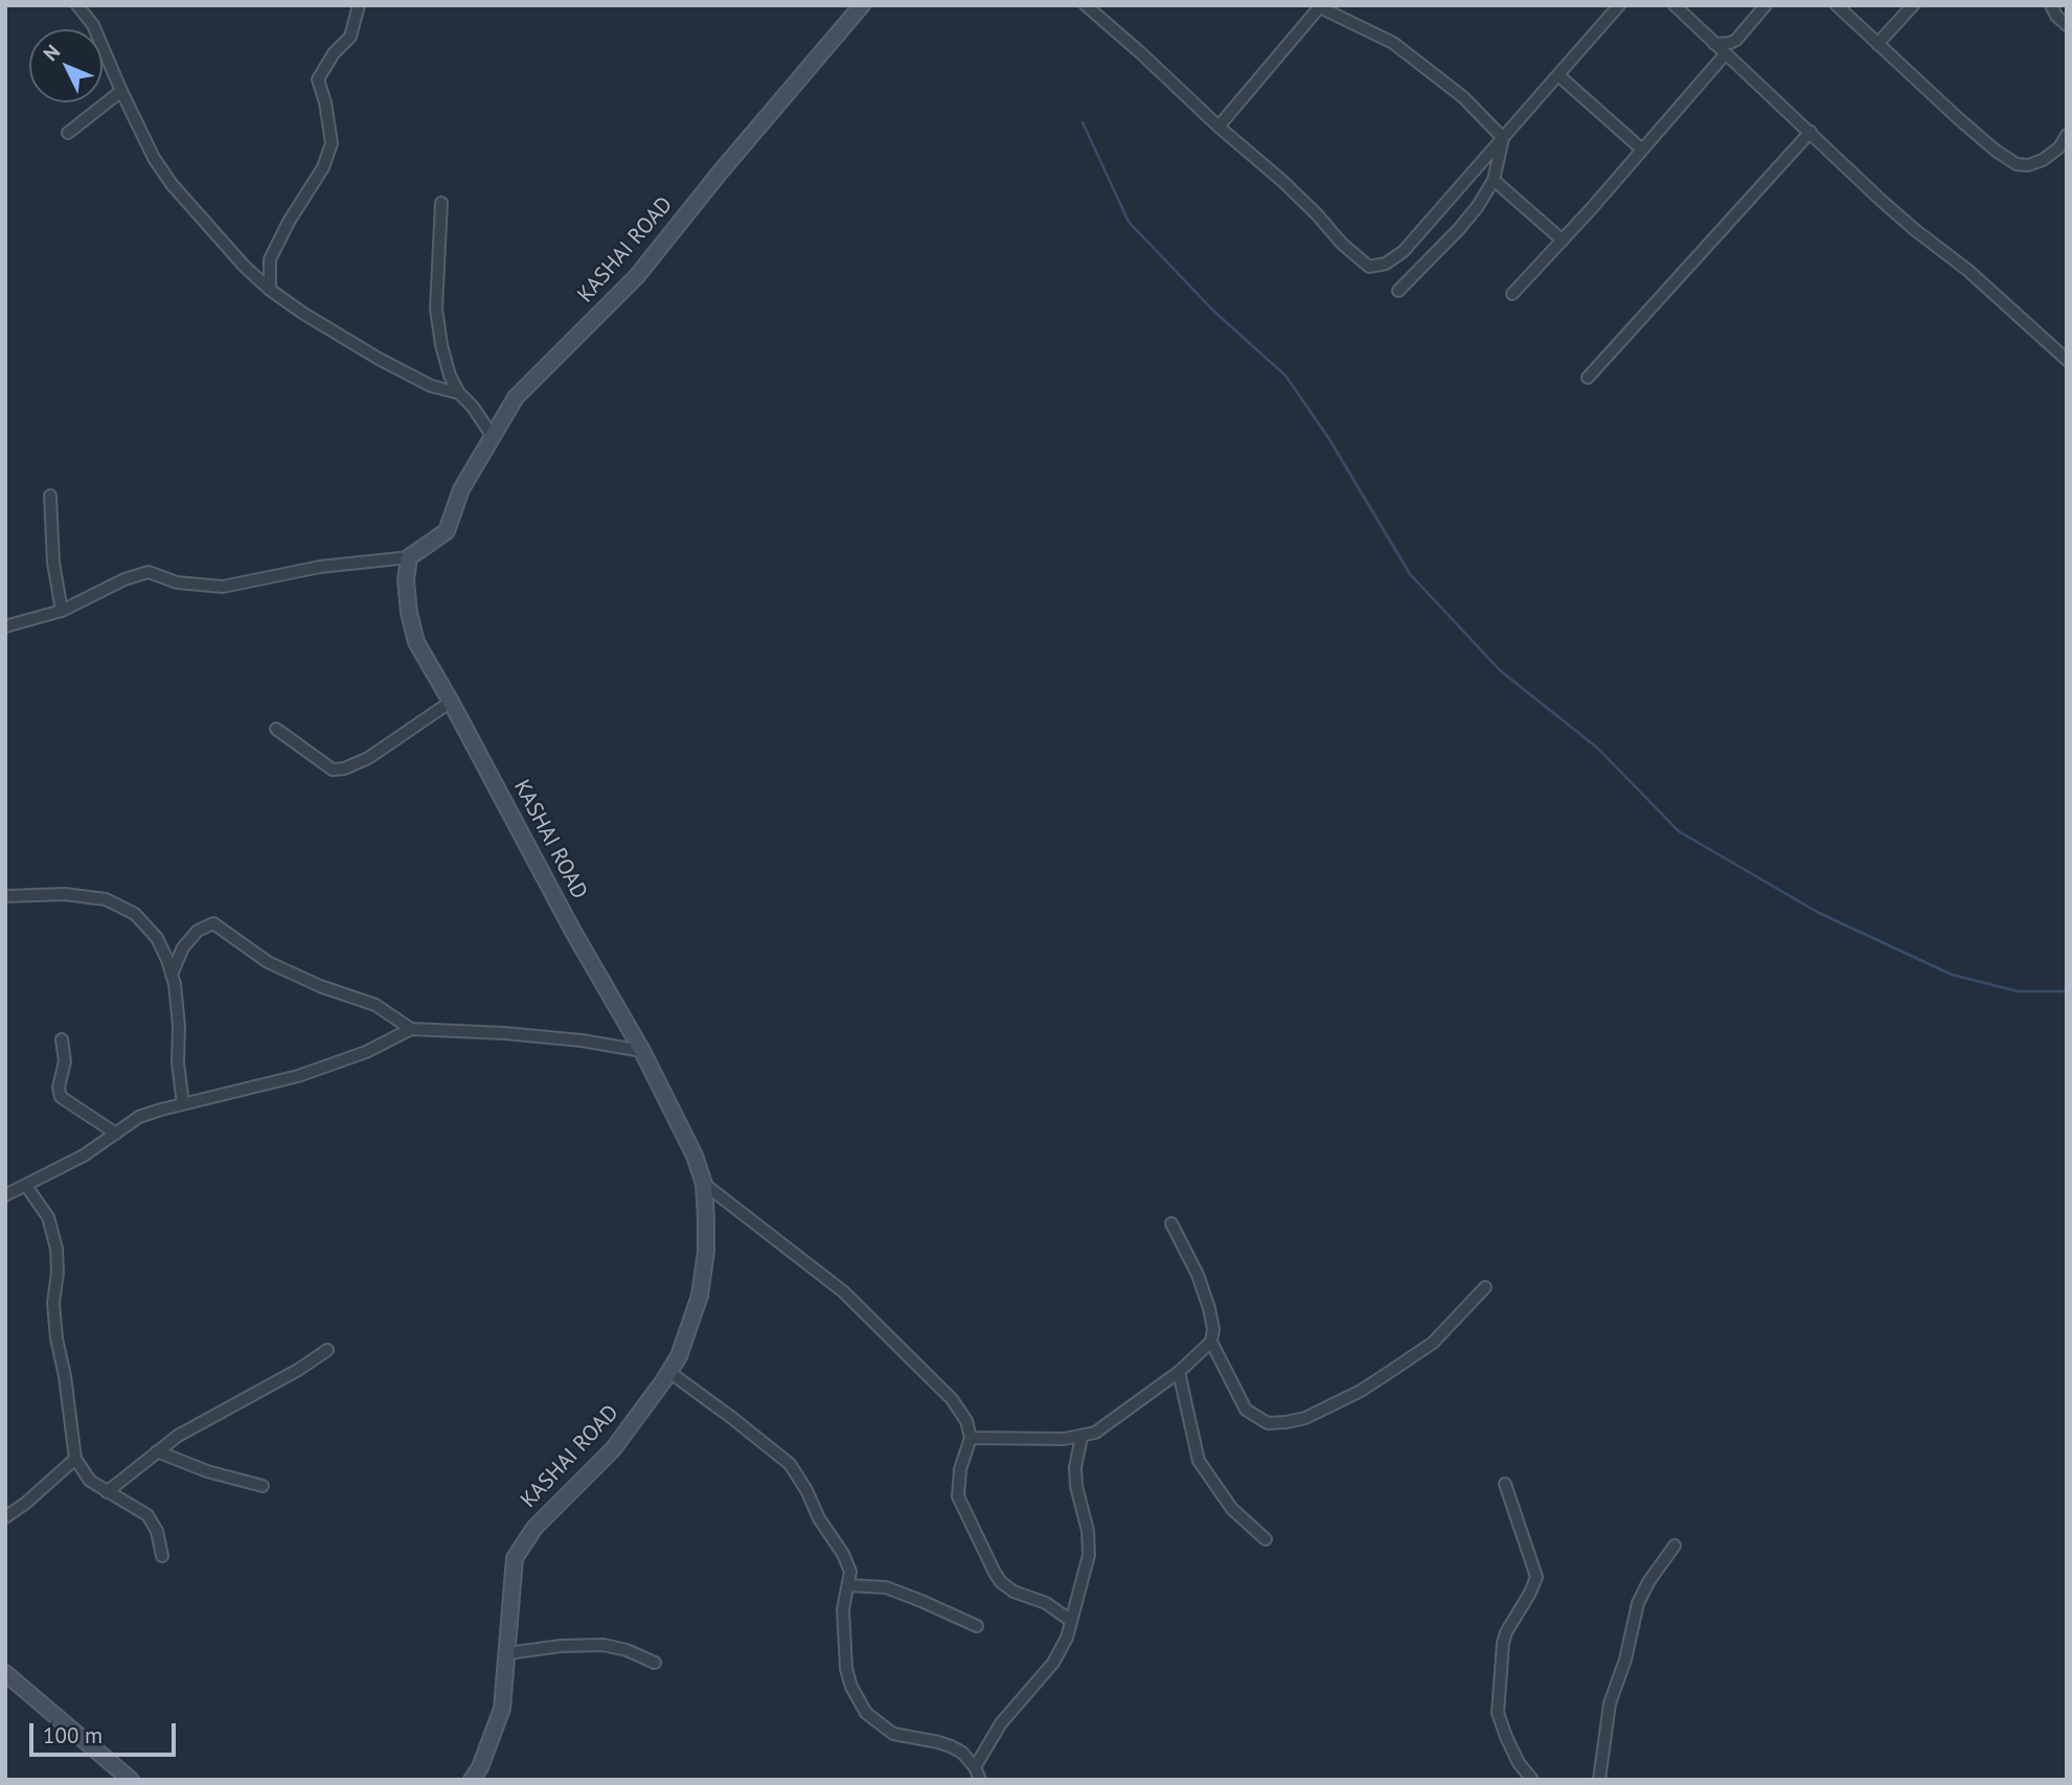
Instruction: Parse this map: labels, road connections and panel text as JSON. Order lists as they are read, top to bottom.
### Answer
{
  "streets": {
    "street": ["KASHAI ROAD"]
  },
  "scale_bar": "100 m",
  "north": "top left"
}
